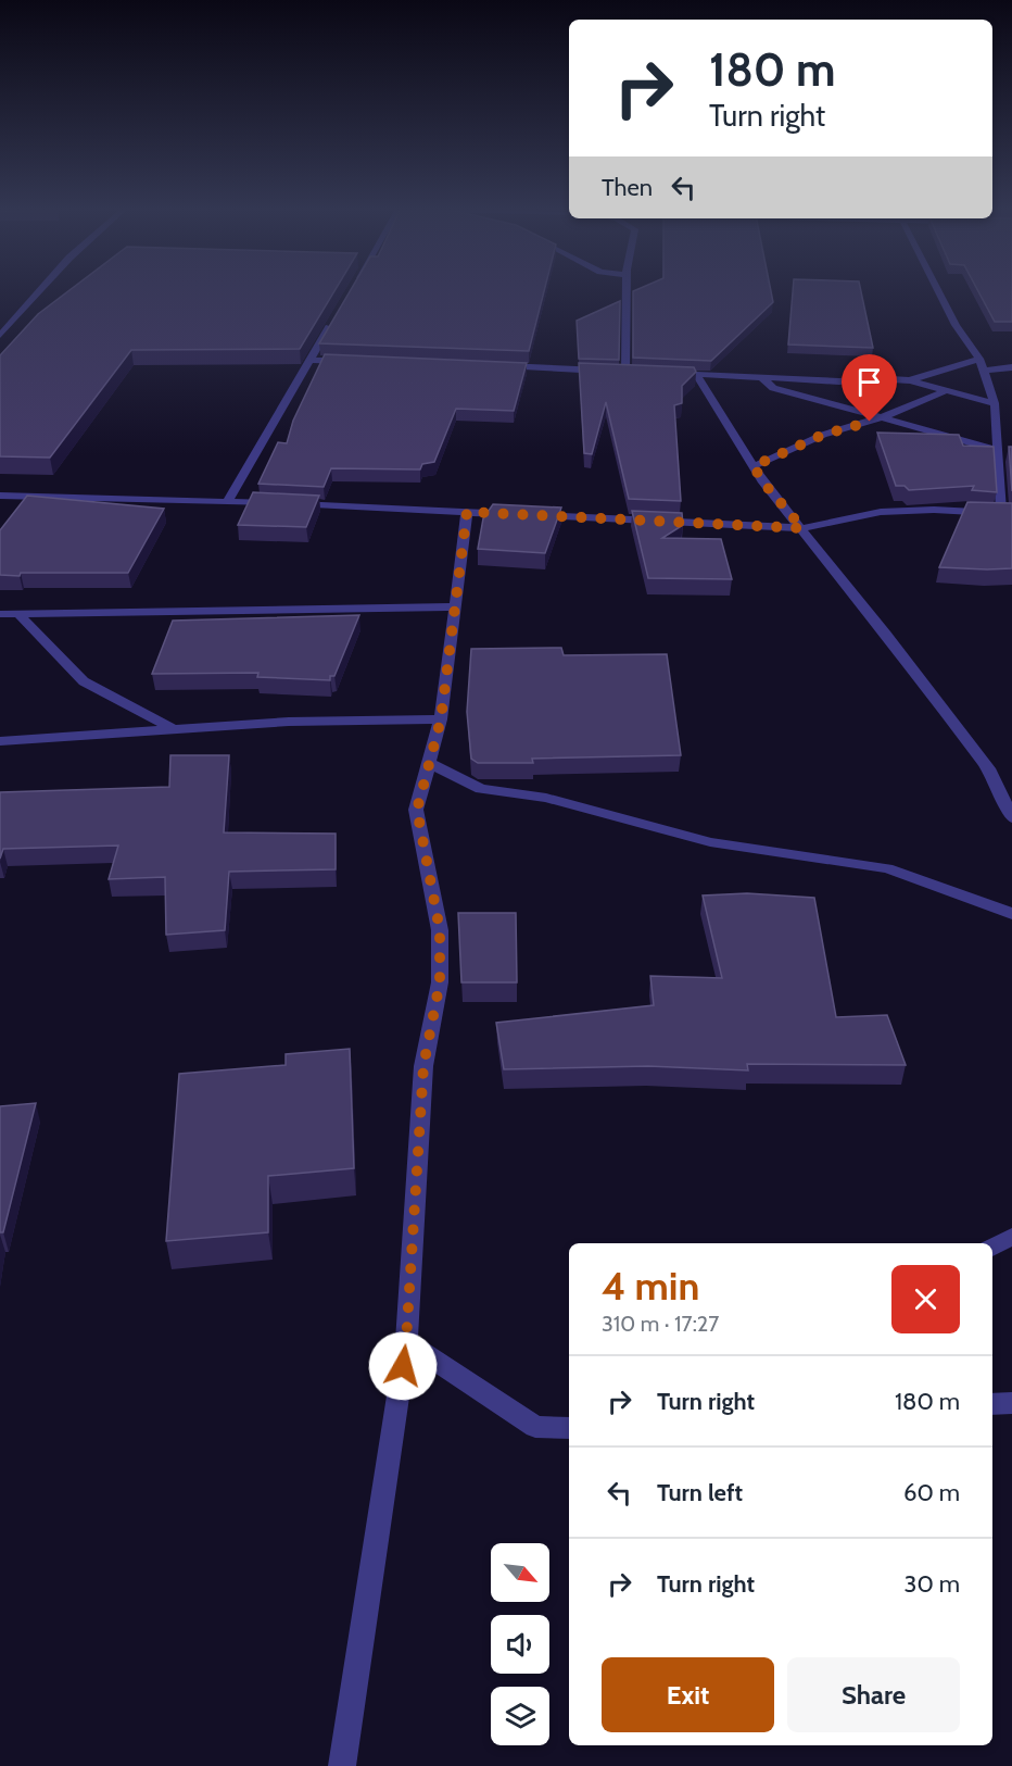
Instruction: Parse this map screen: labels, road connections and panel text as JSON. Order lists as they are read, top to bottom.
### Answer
{
  "north": "bottom right",
  "page": {
    "turn": ["180 m", "Turn right"],
    "then": "Then",
    "heading": ["4 min", "310 m · 17:27"],
    "list": [
      {
        "name": "Turn right",
        "value": "180 m"
      },
      {
        "name": "Turn left",
        "value": "60 m"
      },
      {
        "name": "Turn right",
        "value": "30 m"
      }
    ],
    "buttons": ["Exit", "Share"]
  }
}
